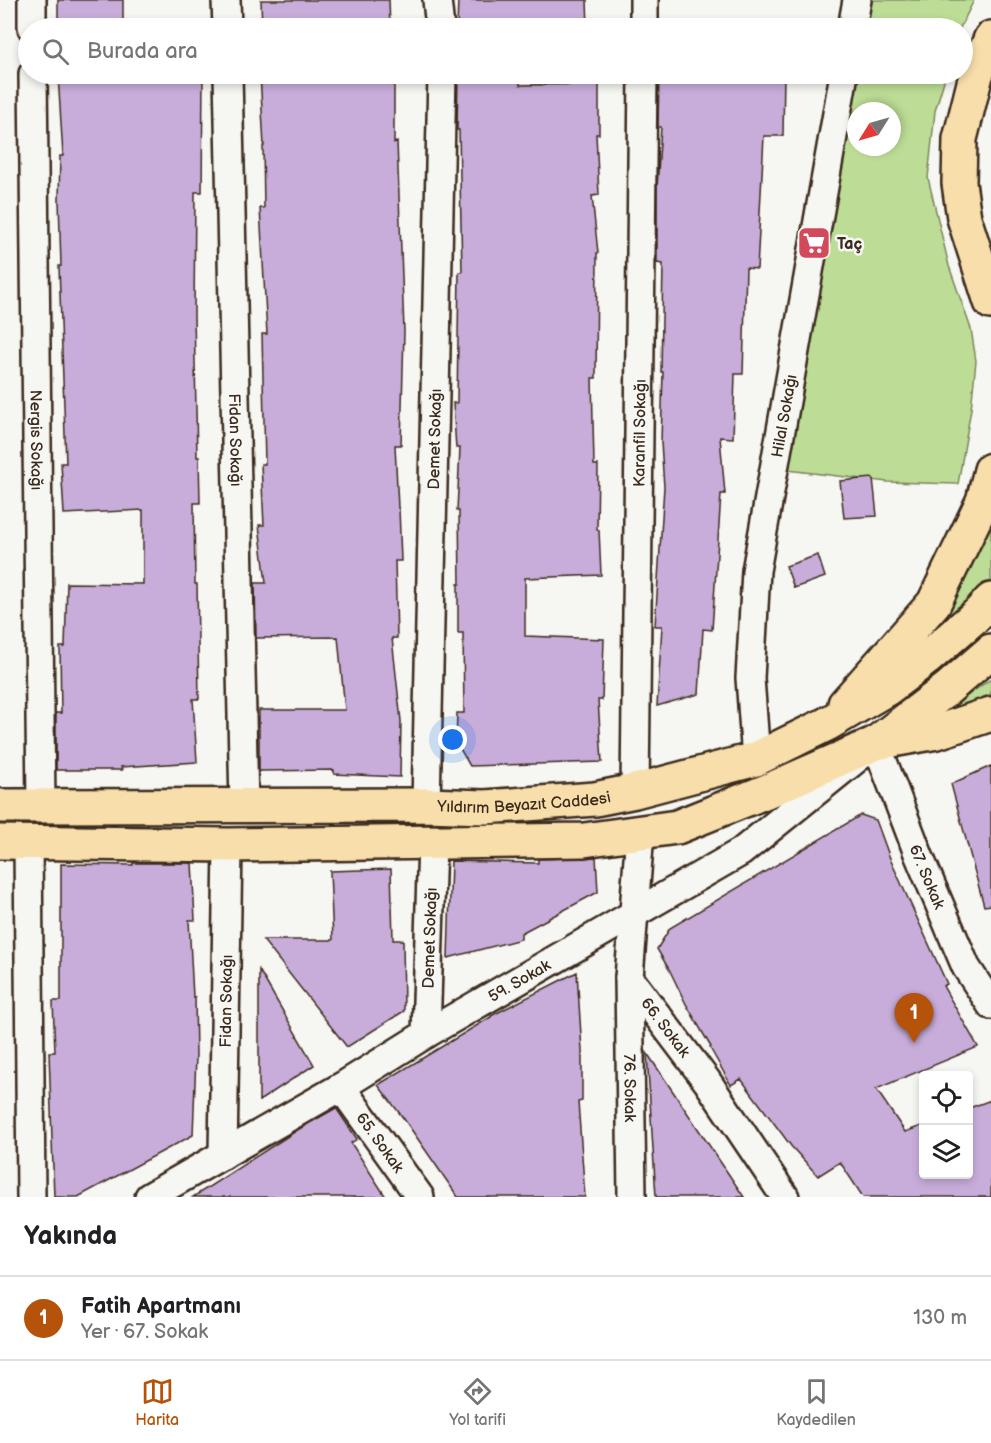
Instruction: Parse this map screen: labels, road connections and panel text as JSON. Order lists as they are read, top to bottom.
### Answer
{
  "streets": {
    "main road": ["Yıldırım Beyazıt Caddesi"],
    "street": [
      "Hilal Sokağı",
      "Karanfil Sokağı",
      "Demet Sokağı",
      "Nergis Sokağı",
      "Fidan Sokağı",
      "67. Sokak",
      "59. Sokak",
      "66. Sokak",
      "76. Sokak",
      "65. Sokak"
    ]
  },
  "crossings": [
    ["Hilal Sokağı", "Yıldırım Beyazıt Caddesi"],
    ["Karanfil Sokağı", "Yıldırım Beyazıt Caddesi"],
    ["Demet Sokağı", "Yıldırım Beyazıt Caddesi"],
    ["Demet Sokağı", "59. Sokak"],
    ["Nergis Sokağı", "Yıldırım Beyazıt Caddesi"],
    ["Fidan Sokağı", "Yıldırım Beyazıt Caddesi"],
    ["Fidan Sokağı", "59. Sokak"],
    ["67. Sokak", "59. Sokak"],
    ["59. Sokak", "65. Sokak"],
    ["66. Sokak", "76. Sokak"]
  ],
  "places": {
    "supermarket": ["Taç"]
  },
  "north": "bottom left",
  "page": {
    "search": "Burada ara",
    "pins": "1",
    "heading": "Yakında",
    "list": [
      {
        "mark": "1",
        "name": "Fatih Apartmanı",
        "note": "Yer · 67. Sokak",
        "value": "130 m"
      }
    ],
    "nav": ["Harita", "Yol tarifi", "Kaydedilen"]
  }
}
